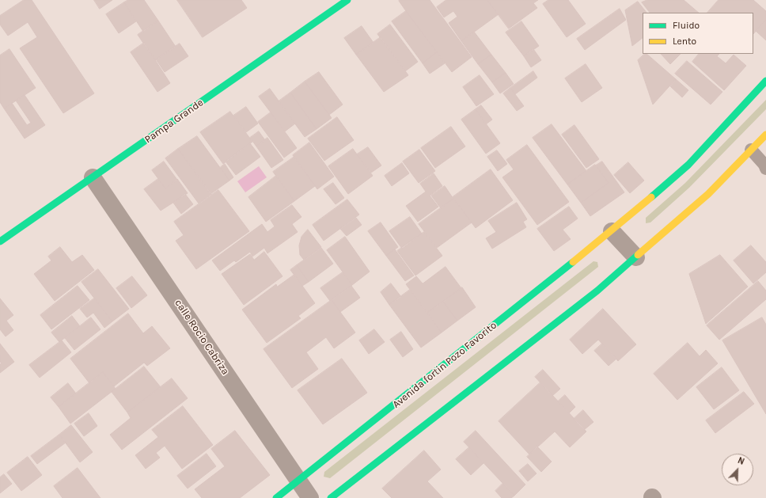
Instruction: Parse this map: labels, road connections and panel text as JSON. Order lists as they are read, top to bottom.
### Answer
{
  "streets": {
    "street": ["Pampa Grande", "calle Rocio Cabriza", "Avenida fortin Pozo Favorito"]
  },
  "crossings": [
    ["Pampa Grande", "calle Rocio Cabriza"],
    ["calle Rocio Cabriza", "Avenida fortin Pozo Favorito"]
  ],
  "legend": ["Fluido", "Lento"],
  "north": "top right"
}
